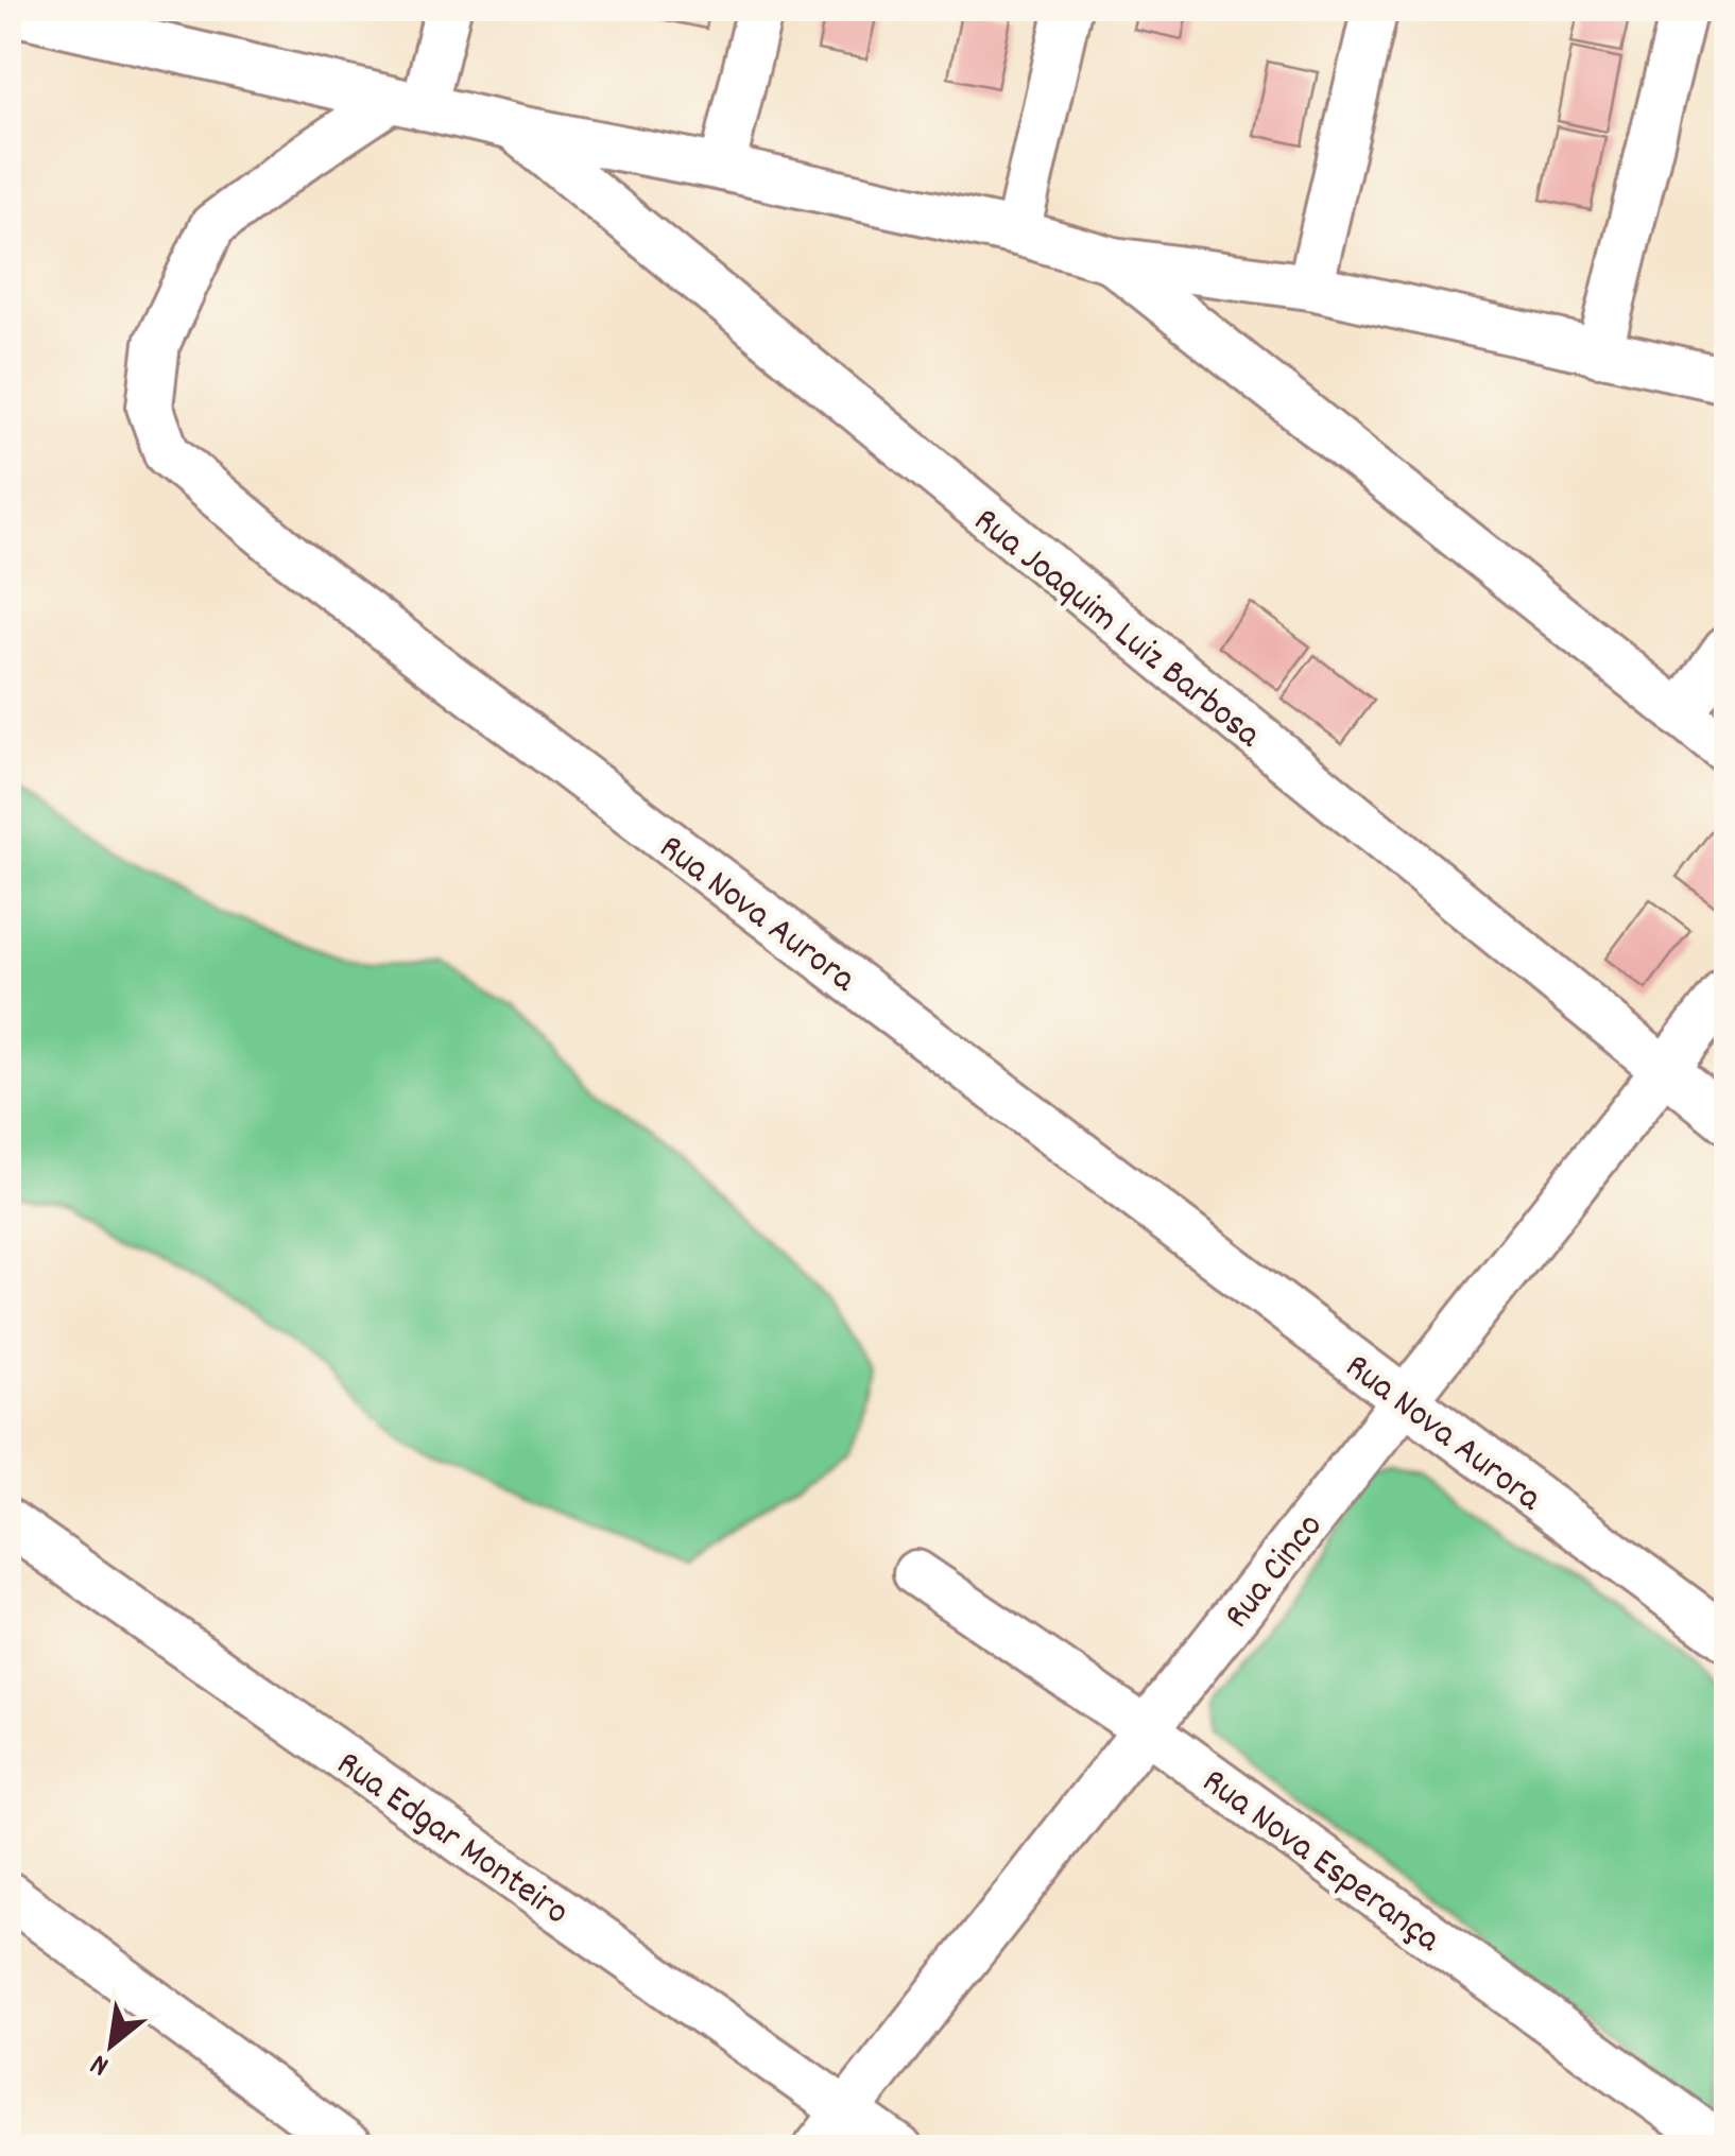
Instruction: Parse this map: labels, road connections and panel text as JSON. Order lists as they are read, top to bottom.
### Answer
{
  "streets": {
    "street": [
      "Rua Joaquim Luiz Barbosa",
      "Rua Nova Aurora",
      "Rua Cinco",
      "Rua Edgar Monteiro",
      "Rua Nova Esperança"
    ]
  },
  "crossings": [
    ["Rua Joaquim Luiz Barbosa", "Rua Cinco"],
    ["Rua Nova Aurora", "Rua Cinco"],
    ["Rua Cinco", "Rua Edgar Monteiro"],
    ["Rua Cinco", "Rua Nova Esperança"]
  ],
  "north": "bottom left"
}
